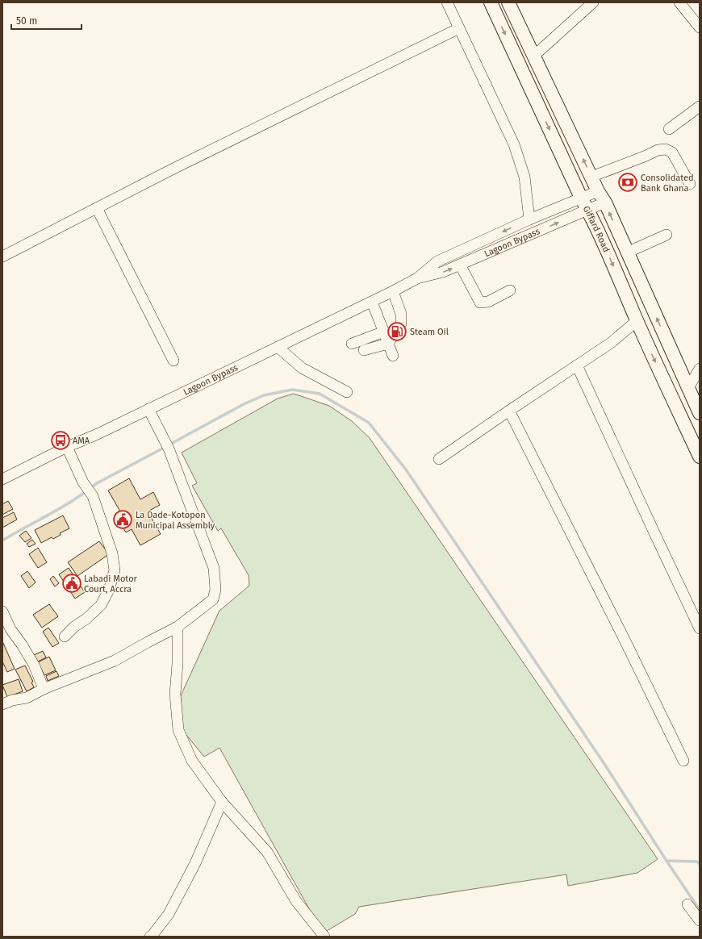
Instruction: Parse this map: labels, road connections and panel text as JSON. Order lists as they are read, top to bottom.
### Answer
{
  "streets": {
    "main road": ["Giffard Road"],
    "street": ["Lagoon Bypass"]
  },
  "crossings": [
    ["Giffard Road", "Lagoon Bypass"]
  ],
  "places": {
    "bank": ["Consolidated Bank Ghana"],
    "fuel station": ["Steam Oil"],
    "bus stop": ["AMA"],
    "public building": ["La Dade-Kotopon Municipal Assembly", "Labadi Motor Court, Accra"]
  },
  "scale_bar": "50 m"
}
